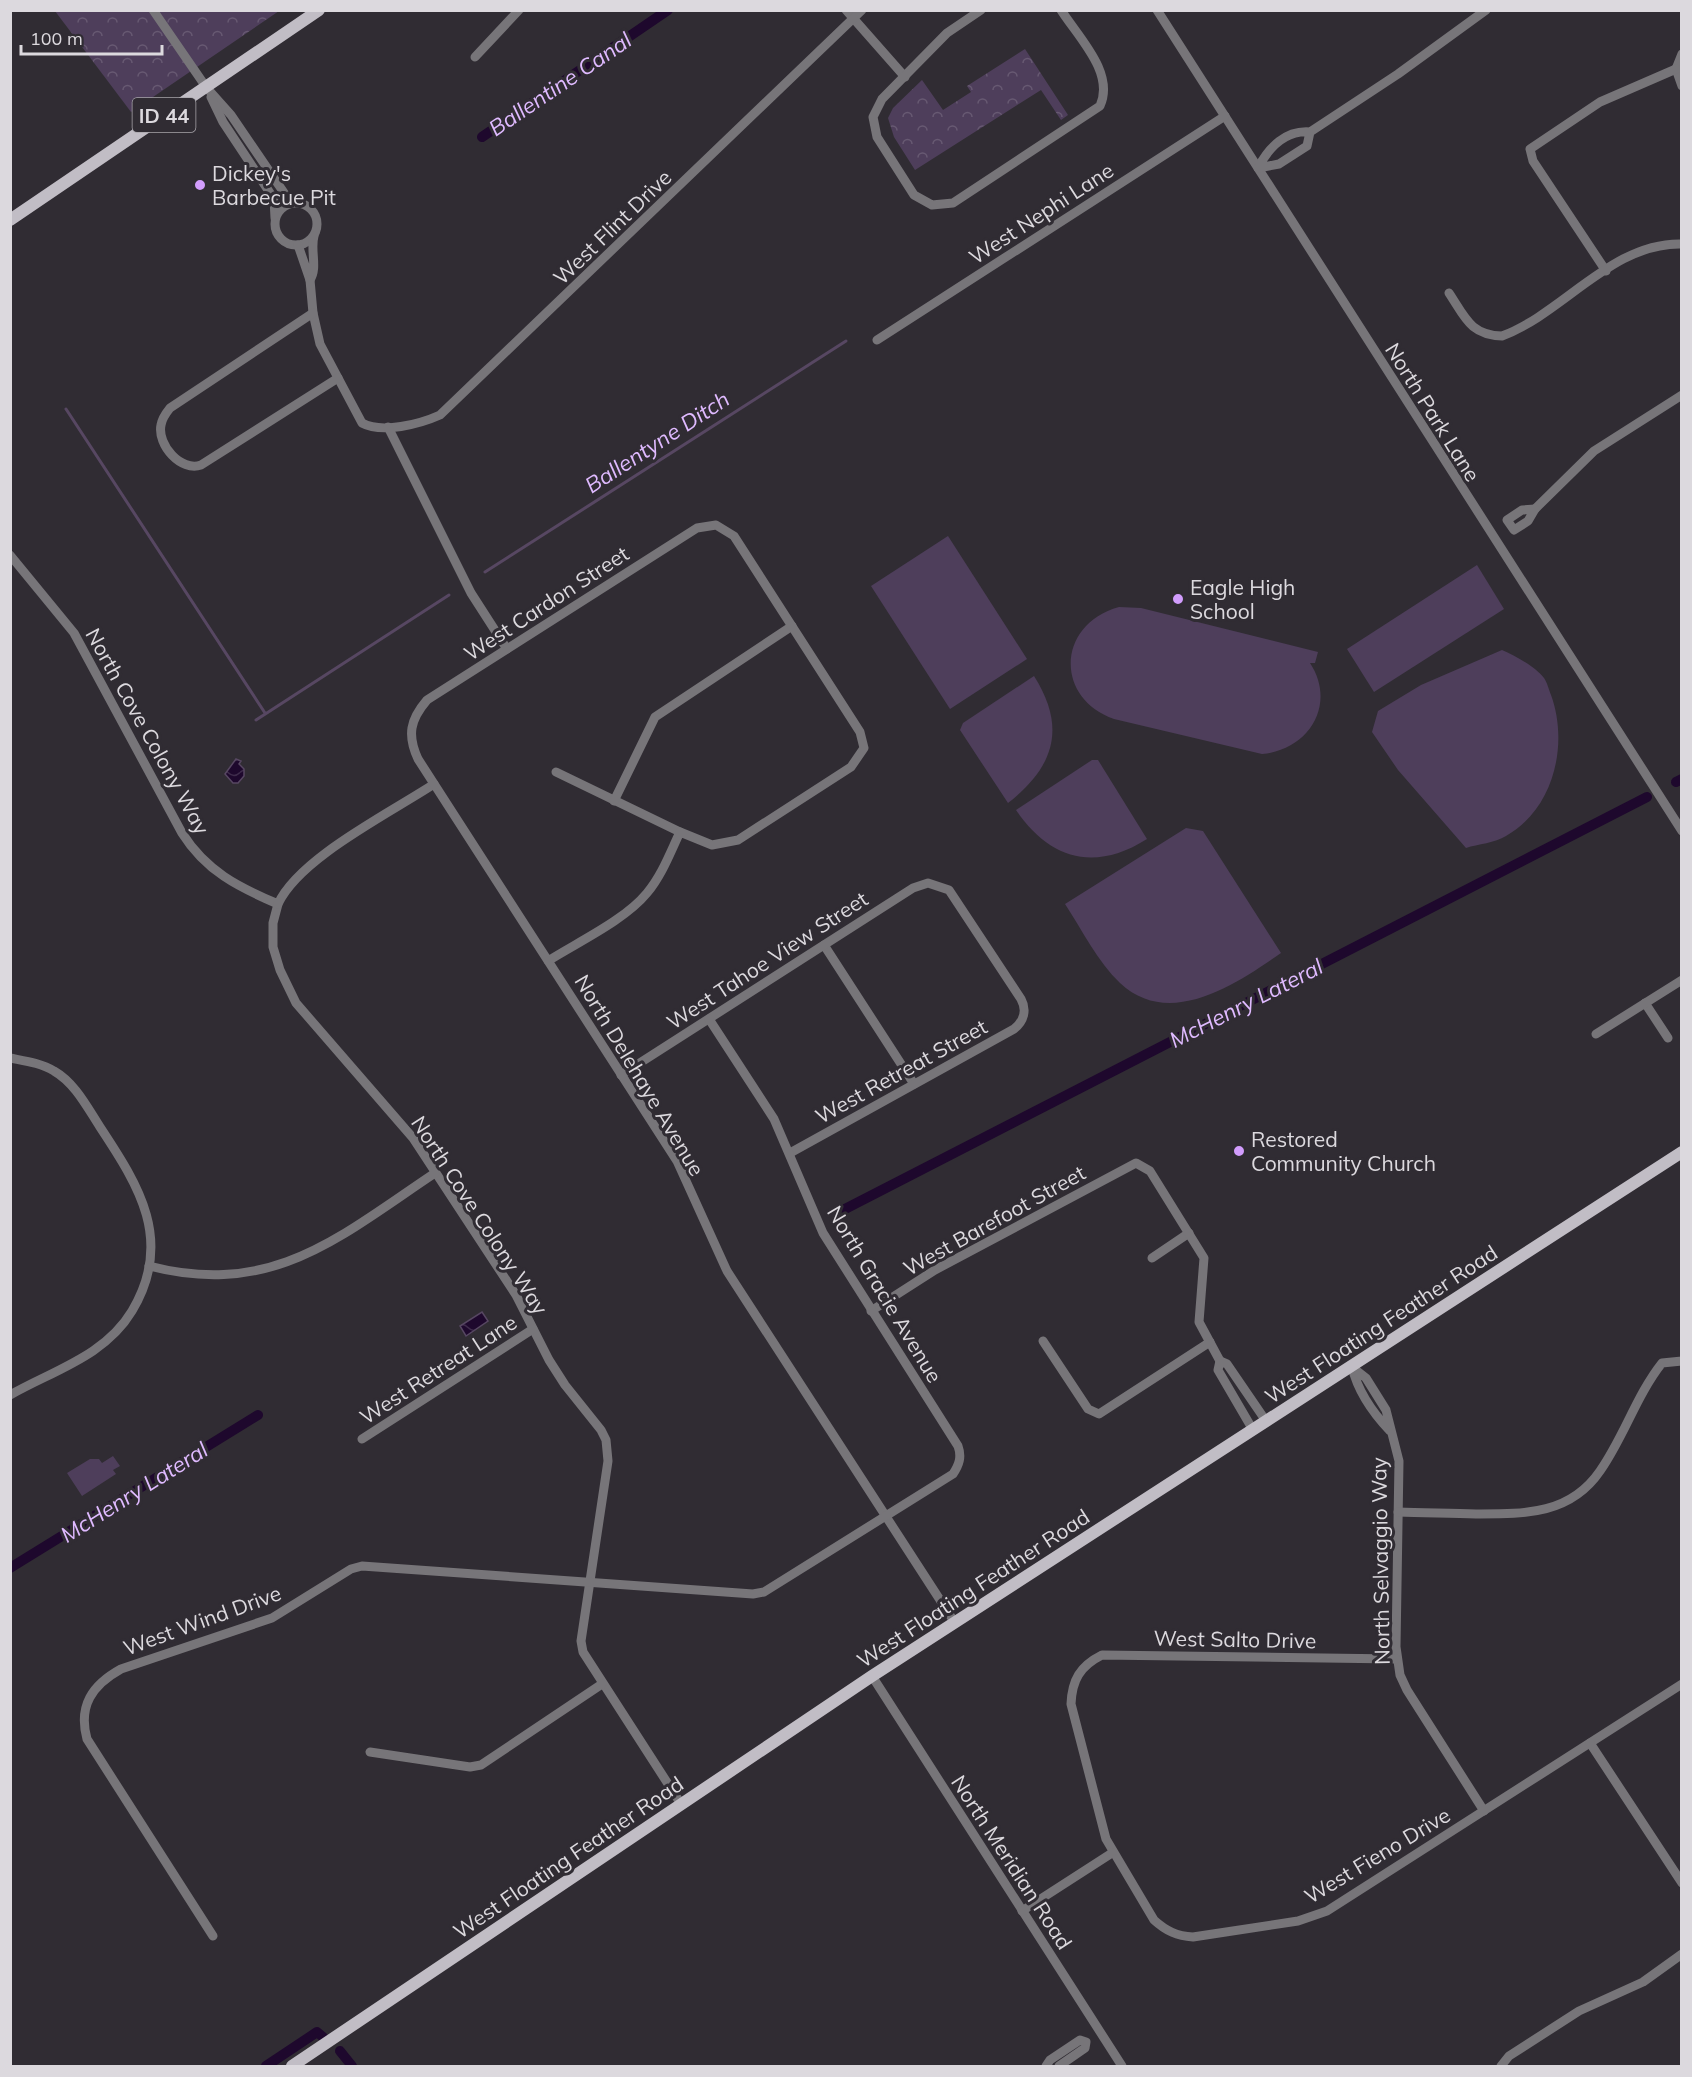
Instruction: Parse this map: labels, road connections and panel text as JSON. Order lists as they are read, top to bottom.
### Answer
{
  "streets": {
    "main road": ["ID 44", "West Floating Feather Road"],
    "street": [
      "West Nephi Lane",
      "West Flint Drive",
      "North Park Lane",
      "West Cardon Street",
      "North Cove Colony Way",
      "West Tahoe View Street",
      "West Retreat Street",
      "North Delehaye Avenue",
      "West Barefoot Street",
      "North Gracie Avenue",
      "West Retreat Lane",
      "North Selvaggio Way",
      "West Wind Drive",
      "West Salto Drive",
      "West Fieno Drive",
      "North Meridian Road"
    ]
  },
  "crossings": [
    ["West Nephi Lane", "North Park Lane"],
    ["West Cardon Street", "North Delehaye Avenue"],
    ["North Cove Colony Way", "West Floating Feather Road"],
    ["North Cove Colony Way", "West Retreat Lane"],
    ["North Cove Colony Way", "West Wind Drive"],
    ["West Tahoe View Street", "West Retreat Street"],
    ["West Tahoe View Street", "North Delehaye Avenue"],
    ["West Tahoe View Street", "North Gracie Avenue"],
    ["West Retreat Street", "North Gracie Avenue"],
    ["North Delehaye Avenue", "West Floating Feather Road"],
    ["North Delehaye Avenue", "West Wind Drive"],
    ["West Barefoot Street", "North Gracie Avenue"],
    ["North Gracie Avenue", "West Wind Drive"],
    ["West Floating Feather Road", "North Selvaggio Way"],
    ["West Floating Feather Road", "North Meridian Road"],
    ["North Selvaggio Way", "West Salto Drive"],
    ["North Selvaggio Way", "West Fieno Drive"],
    ["West Salto Drive", "West Fieno Drive"]
  ],
  "water": ["Ballentine Canal", "Ballentyne Ditch", "McHenry Lateral"],
  "places": ["Dickey's Barbecue Pit", "Eagle High School", "Restored Community Church"],
  "scale_bar": "100 m"
}
